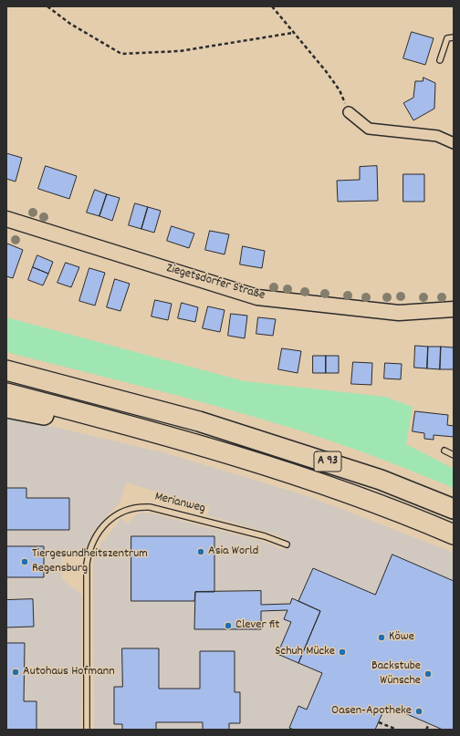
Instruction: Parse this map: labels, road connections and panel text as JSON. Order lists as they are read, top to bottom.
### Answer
{
  "streets": {
    "highway": ["A 93"],
    "street": ["Ziegetsdorfer Straße"],
    "lane": ["Merianweg"]
  },
  "places": [
    "Asia World",
    "Tiergesundheitszentrum Regensburg",
    "Clever fit",
    "Köwe",
    "Schuh Mücke",
    "Autohaus Hofmann",
    "Backstube Wünsche",
    "Oasen-Apotheke"
  ]
}
